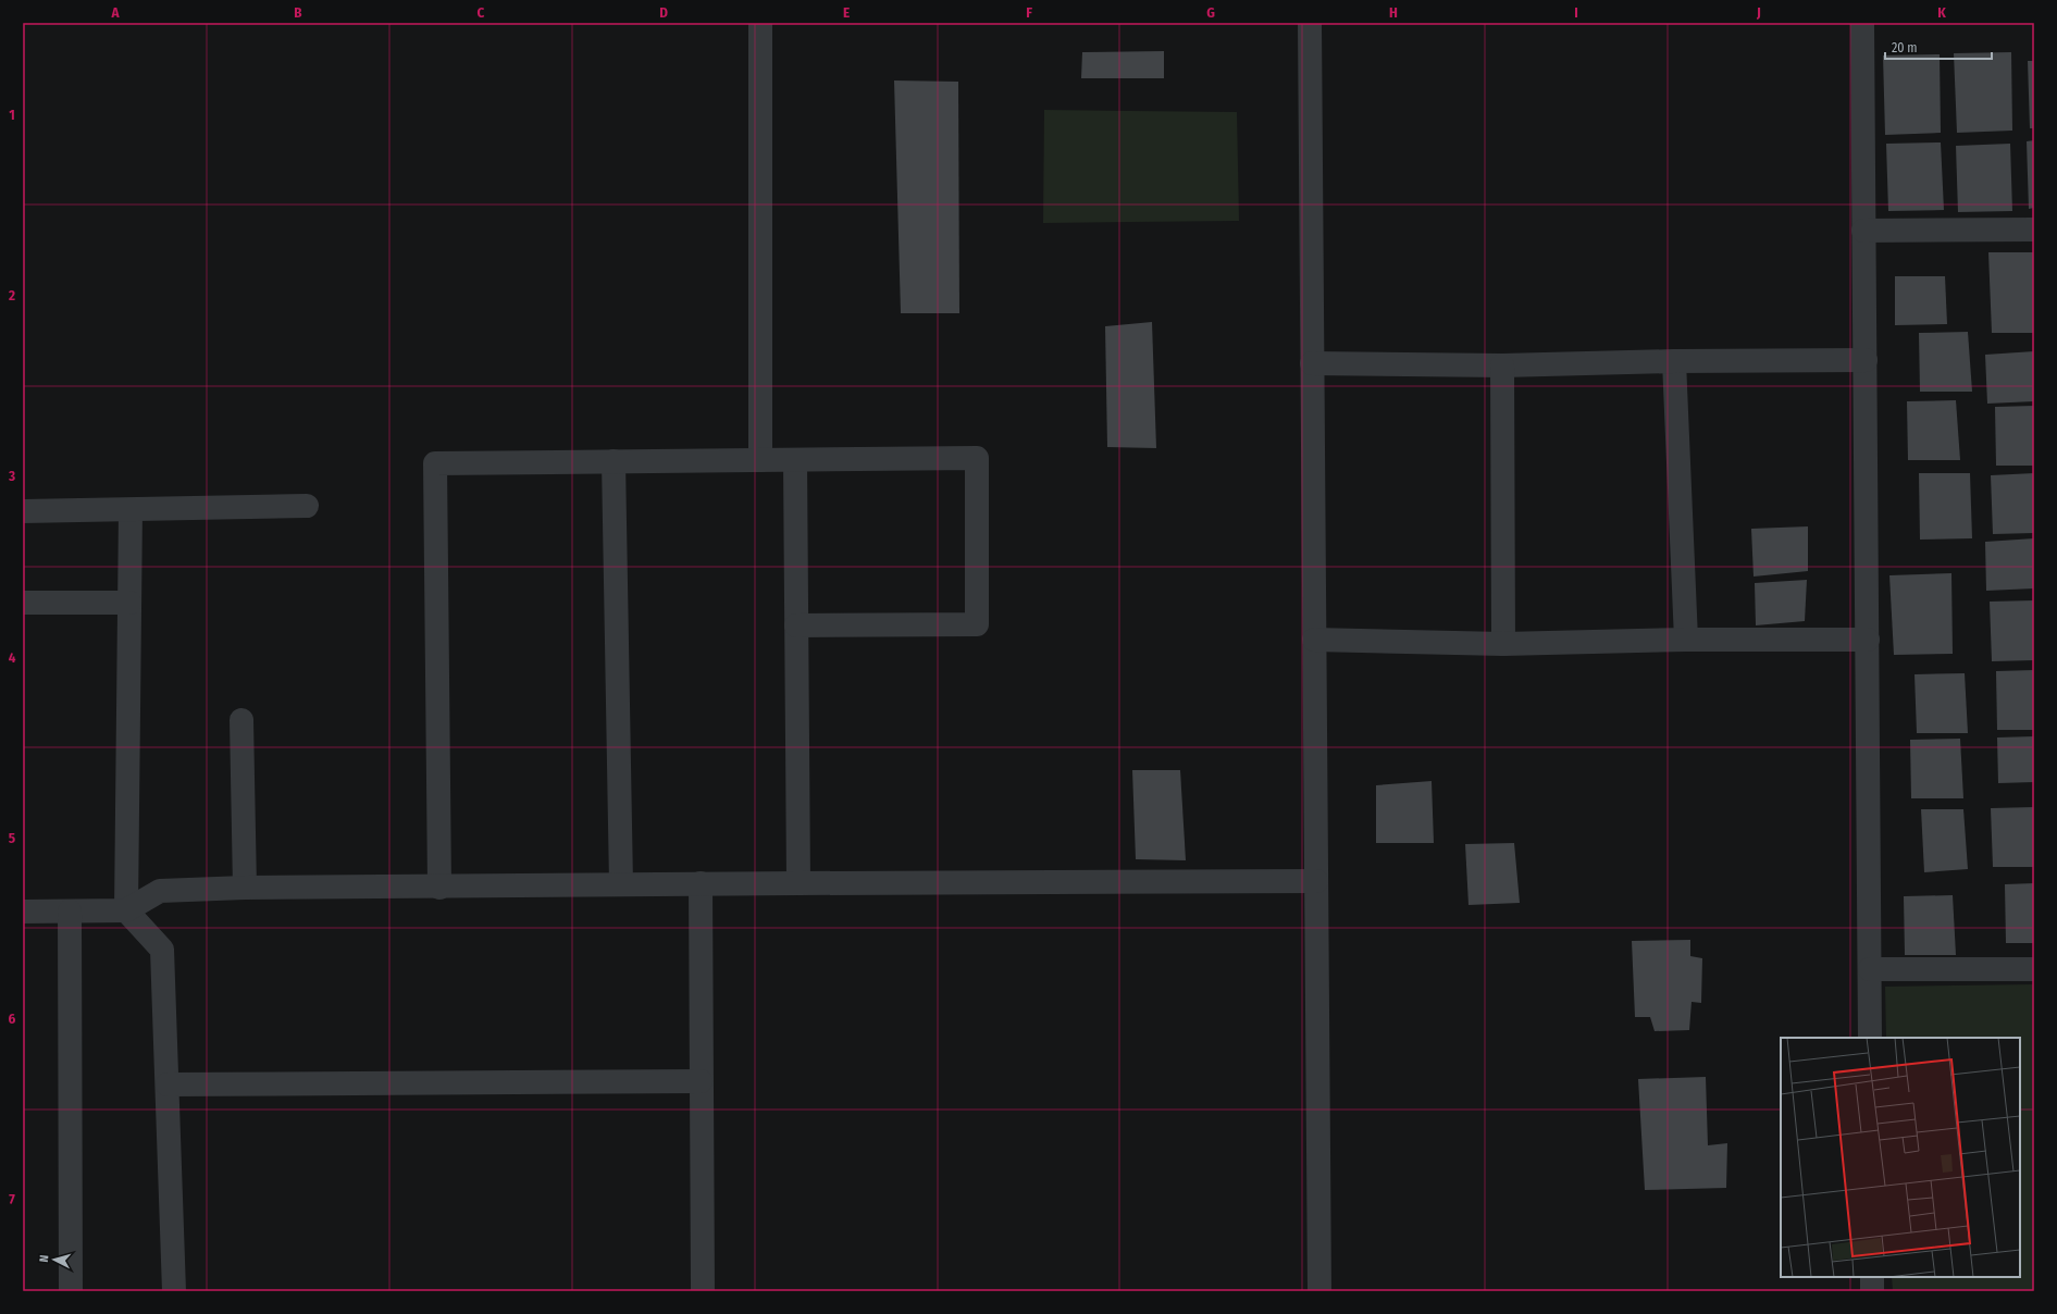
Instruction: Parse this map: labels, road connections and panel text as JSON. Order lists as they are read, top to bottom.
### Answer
{
  "scale_bar": "20 m",
  "north": "left",
  "grid": {
    "columns": [
      "A",
      "B",
      "C",
      "D",
      "E",
      "F",
      "G",
      "H",
      "I",
      "J",
      "K"
    ],
    "rows": [
      "1",
      "2",
      "3",
      "4",
      "5",
      "6",
      "7"
    ]
  }
}
